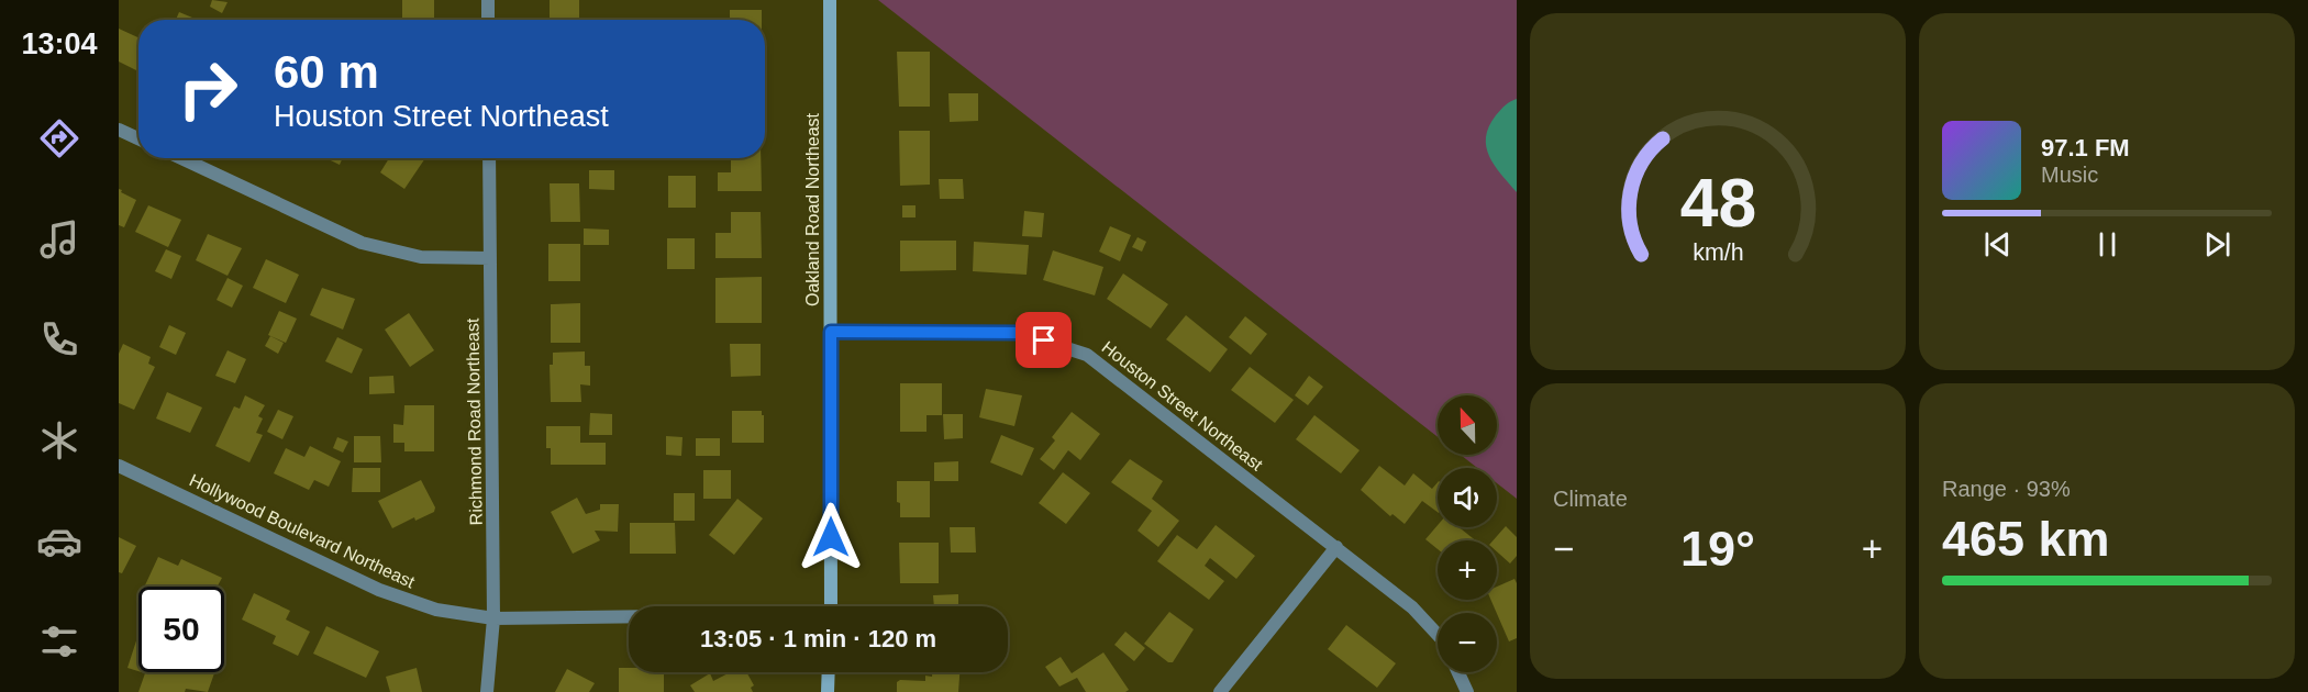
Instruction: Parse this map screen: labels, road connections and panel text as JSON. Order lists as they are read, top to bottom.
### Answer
{
  "streets": {
    "main road": ["Oakland Road Northeast"],
    "street": ["Houston Street Northeast", "Richmond Road Northeast", "Hollywood Boulevard Northeast"]
  },
  "crossings": [
    ["Oakland Road Northeast", "Houston Street Northeast"],
    ["Richmond Road Northeast", "Hollywood Boulevard Northeast"]
  ],
  "north": "top",
  "page": {
    "tabs": "13:04",
    "turn": ["60 m", "Houston Street Northeast"],
    "song": ["97.1 FM", "Music"],
    "tile": [
      "Climate",
      ["Range · 93%", "465 km"]
    ],
    "map_buttons": ["+", "−"],
    "heat": ["−", "19°", "+"],
    "limit": "50",
    "trip": "13:05 · 1 min · 120 m",
    "gauge": ["48", "km/h"]
  }
}
